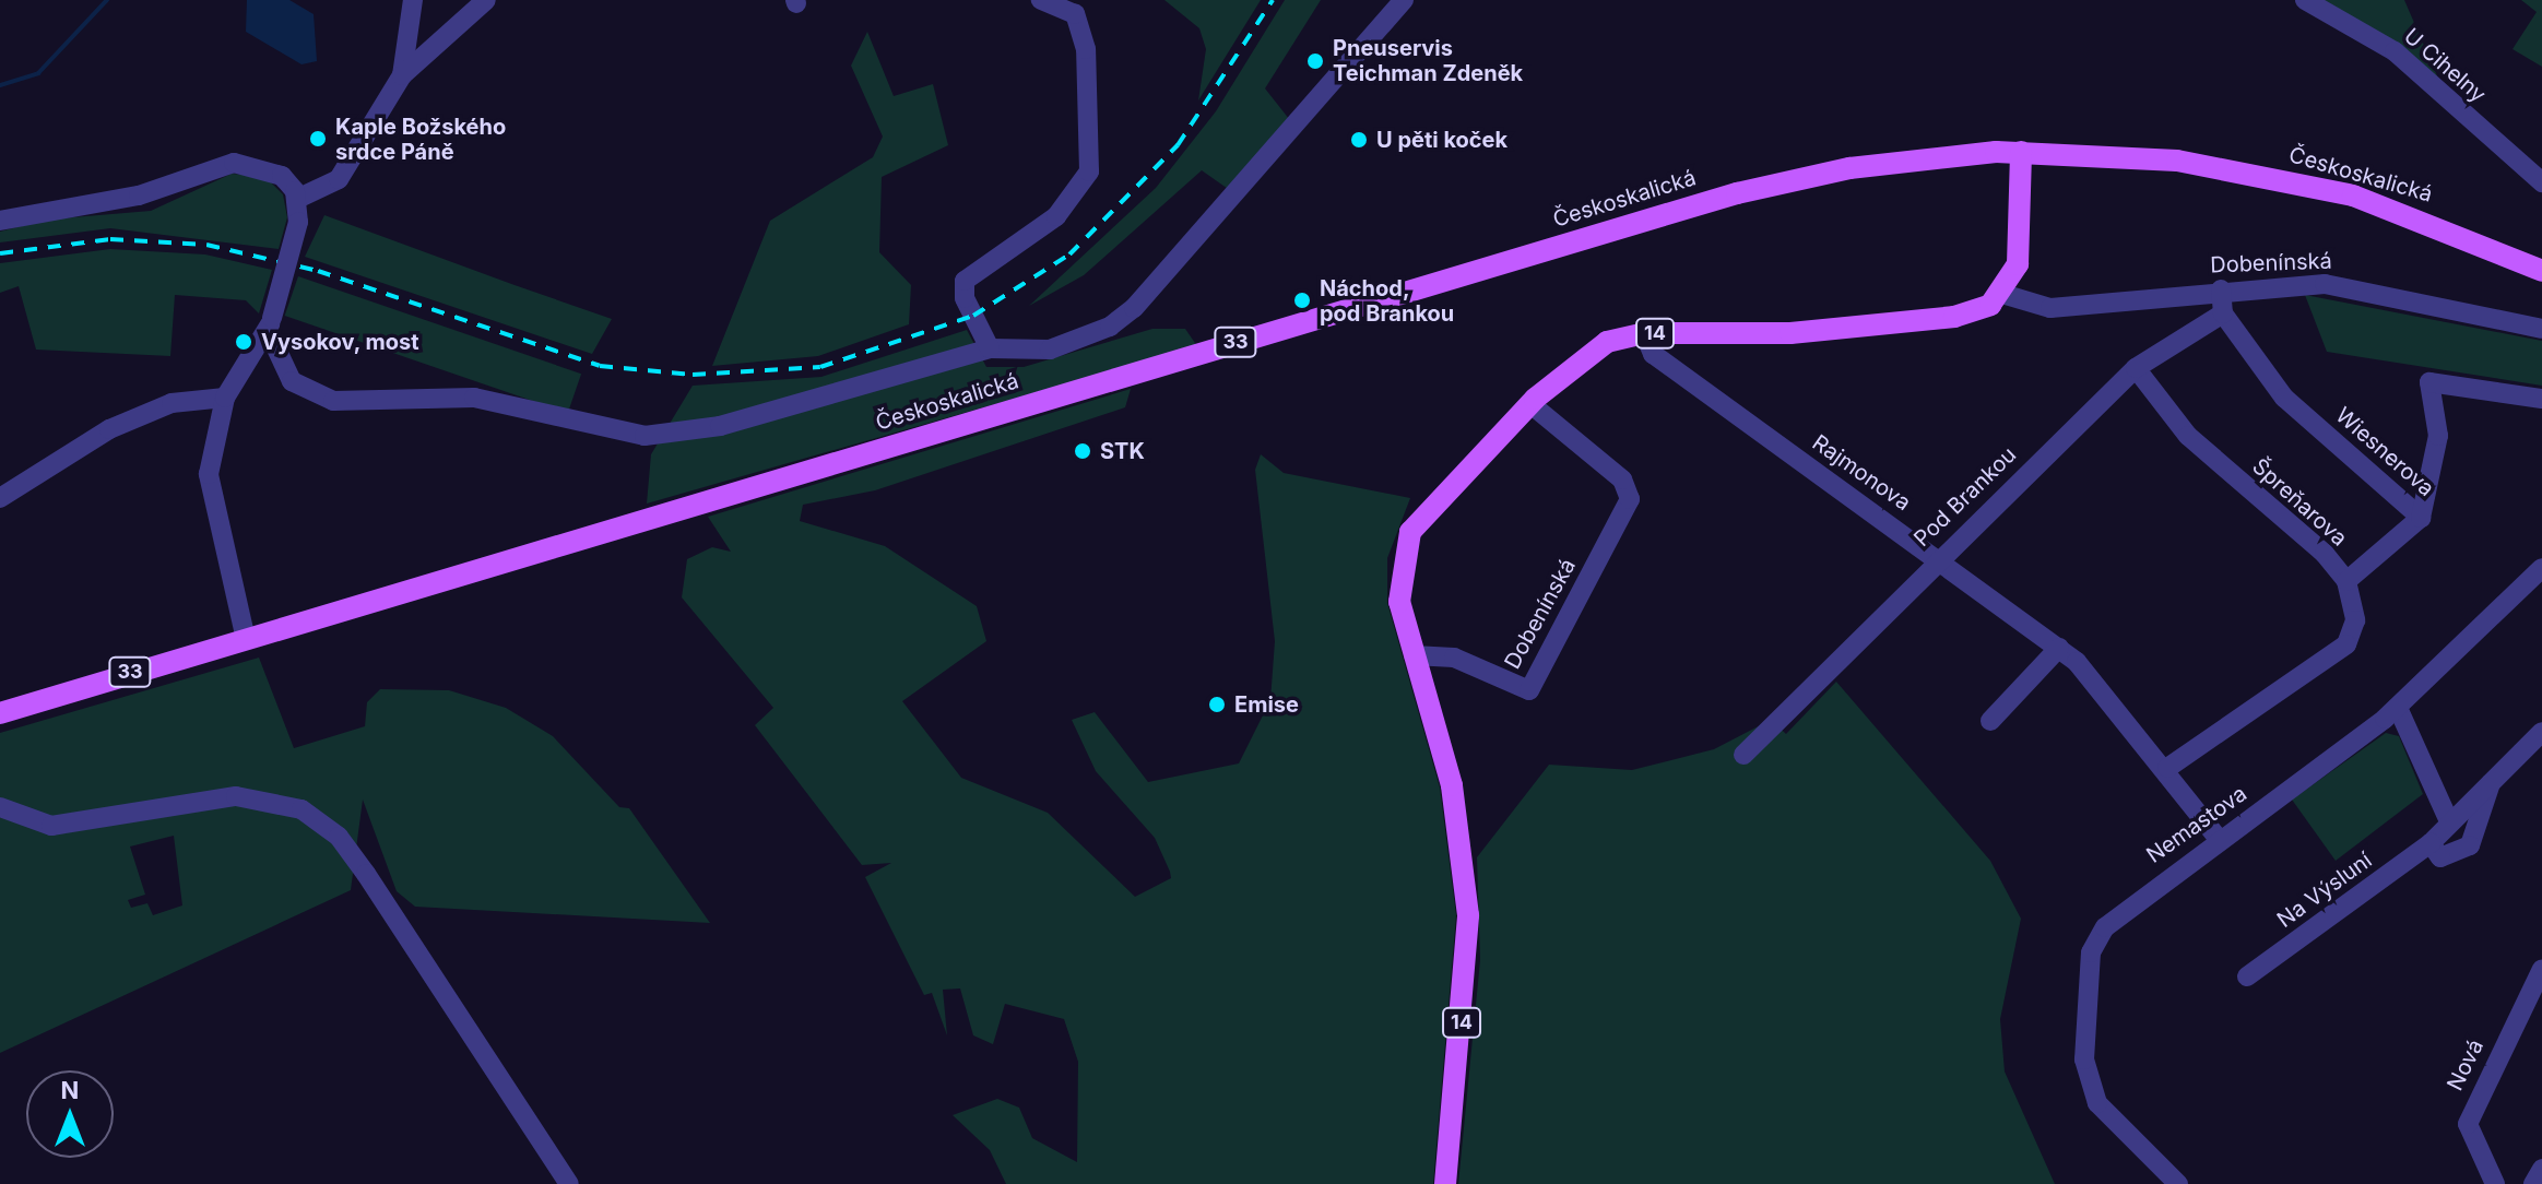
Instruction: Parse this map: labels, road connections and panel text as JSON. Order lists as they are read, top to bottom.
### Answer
{
  "streets": {
    "main road": ["Českoskalická", "14", "33"],
    "street": [
      "U Cihelny",
      "Dobenínská",
      "Wiesnerova",
      "Rajmonova",
      "Pod Brankou",
      "Špreňarova",
      "Nemastova",
      "Na Výsluní",
      "Nová"
    ]
  },
  "crossings": [
    ["Českoskalická", "33"],
    ["Dobenínská", "14"],
    ["14", "Rajmonova"],
    ["Wiesnerova", "Pod Brankou"],
    ["Rajmonova", "Pod Brankou"],
    ["Rajmonova", "Špreňarova"],
    ["Rajmonova", "Nemastova"],
    ["Pod Brankou", "Špreňarova"]
  ],
  "places": [
    "Pneuservis Teichman Zdeněk",
    "Kaple Božského srdce Páně",
    "U pěti koček",
    "Náchod, pod Brankou",
    "Vysokov, most",
    "STK",
    "Emise"
  ],
  "north": "top"
}
